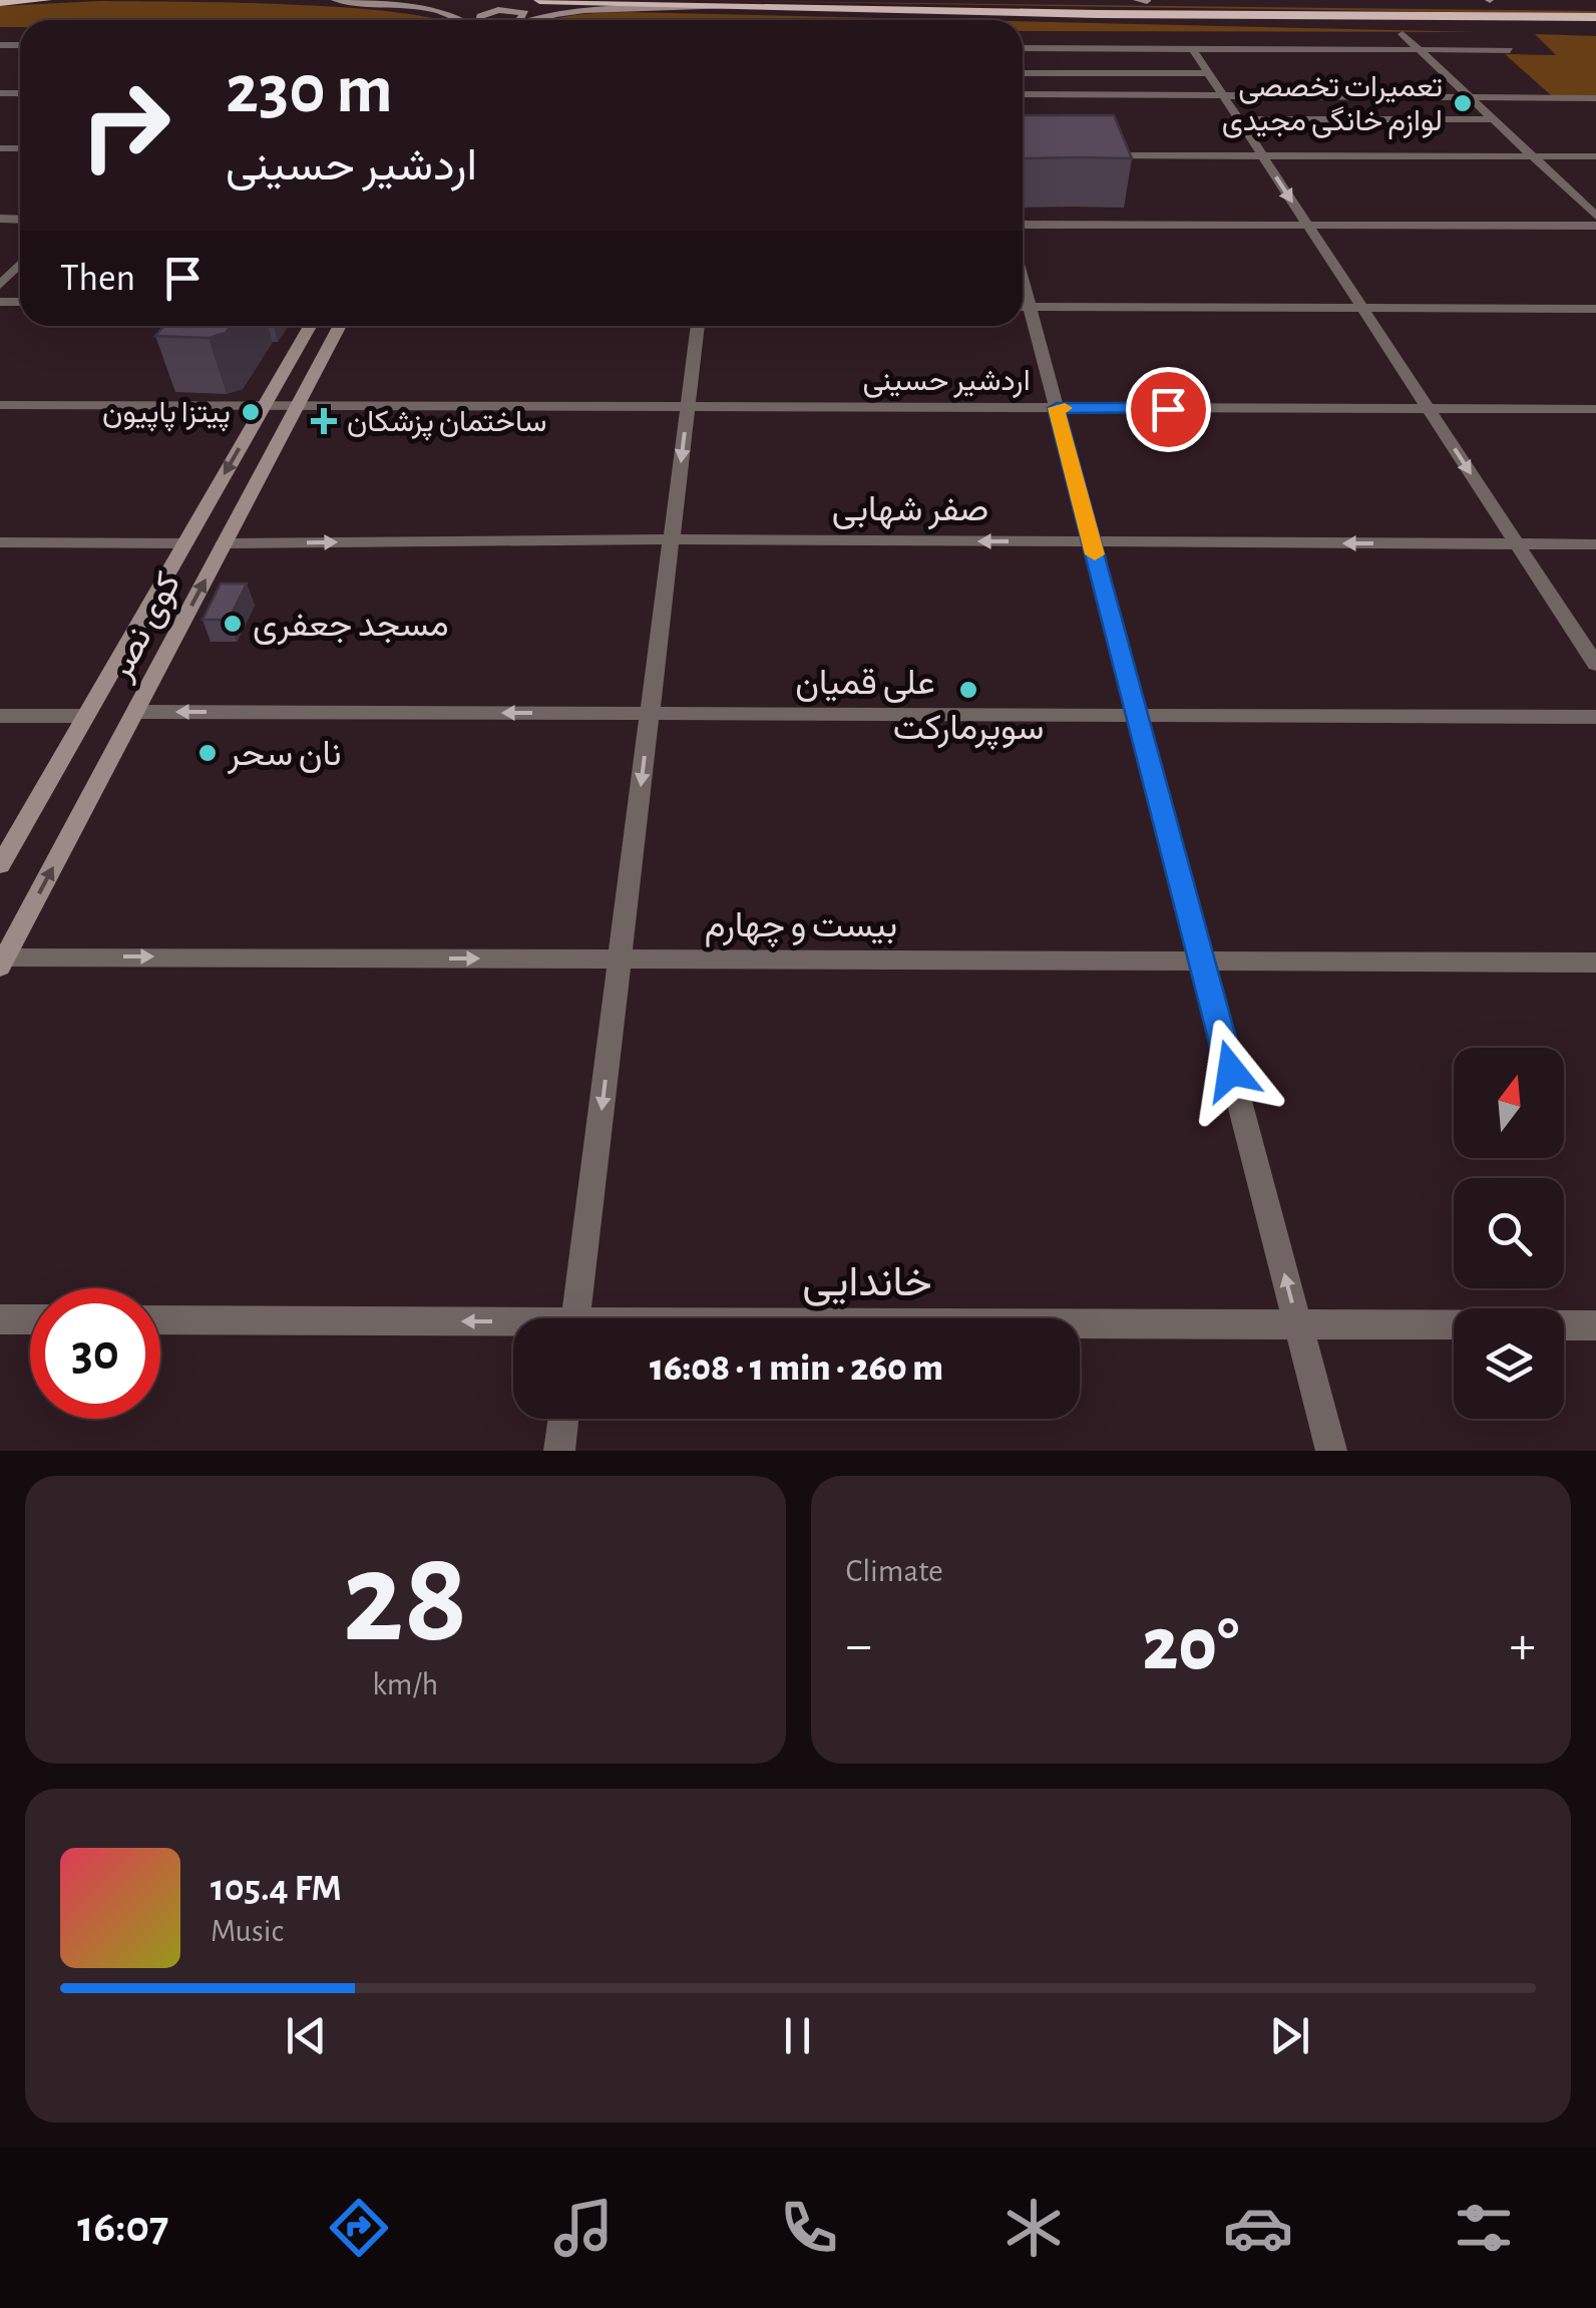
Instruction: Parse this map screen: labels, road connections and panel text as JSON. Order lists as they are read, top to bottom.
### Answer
{
  "streets": {
    "main road": ["کوی نصر"],
    "street": [
      "اردشیر حسینی",
      "صفر شهابی",
      "علی قمیان",
      "بیست و چهارم",
      "خاندایی"
    ]
  },
  "crossings": [
    ["اردشیر حسینی", "کوی نصر"],
    ["صفر شهابی", "کوی نصر"],
    ["کوی نصر", "علی قمیان"],
    ["کوی نصر", "بیست و چهارم"]
  ],
  "one_way": ["علی قمیان", "بیست و چهارم", "خاندایی"],
  "places": {
    "other": [
      "تعمیرات تخصصی لوازم خانگی مجیدی",
      "پیتزا پاپیون",
      "مسجد جعفری",
      "سوپرمارکت",
      "نان سحر"
    ],
    "health": ["ساختمان پزشکان"]
  },
  "north": "top",
  "page": {
    "turn": ["230 m", "اردشیر حسینی"],
    "then": "Then",
    "limit": "30",
    "trip": "16:08 · 1 min · 260 m",
    "tile": [
      ["28", "km/h"],
      "Climate"
    ],
    "heat": ["−", "20°", "+"],
    "song": ["105.4 FM", "Music"],
    "tabs": "16:07"
  }
}
